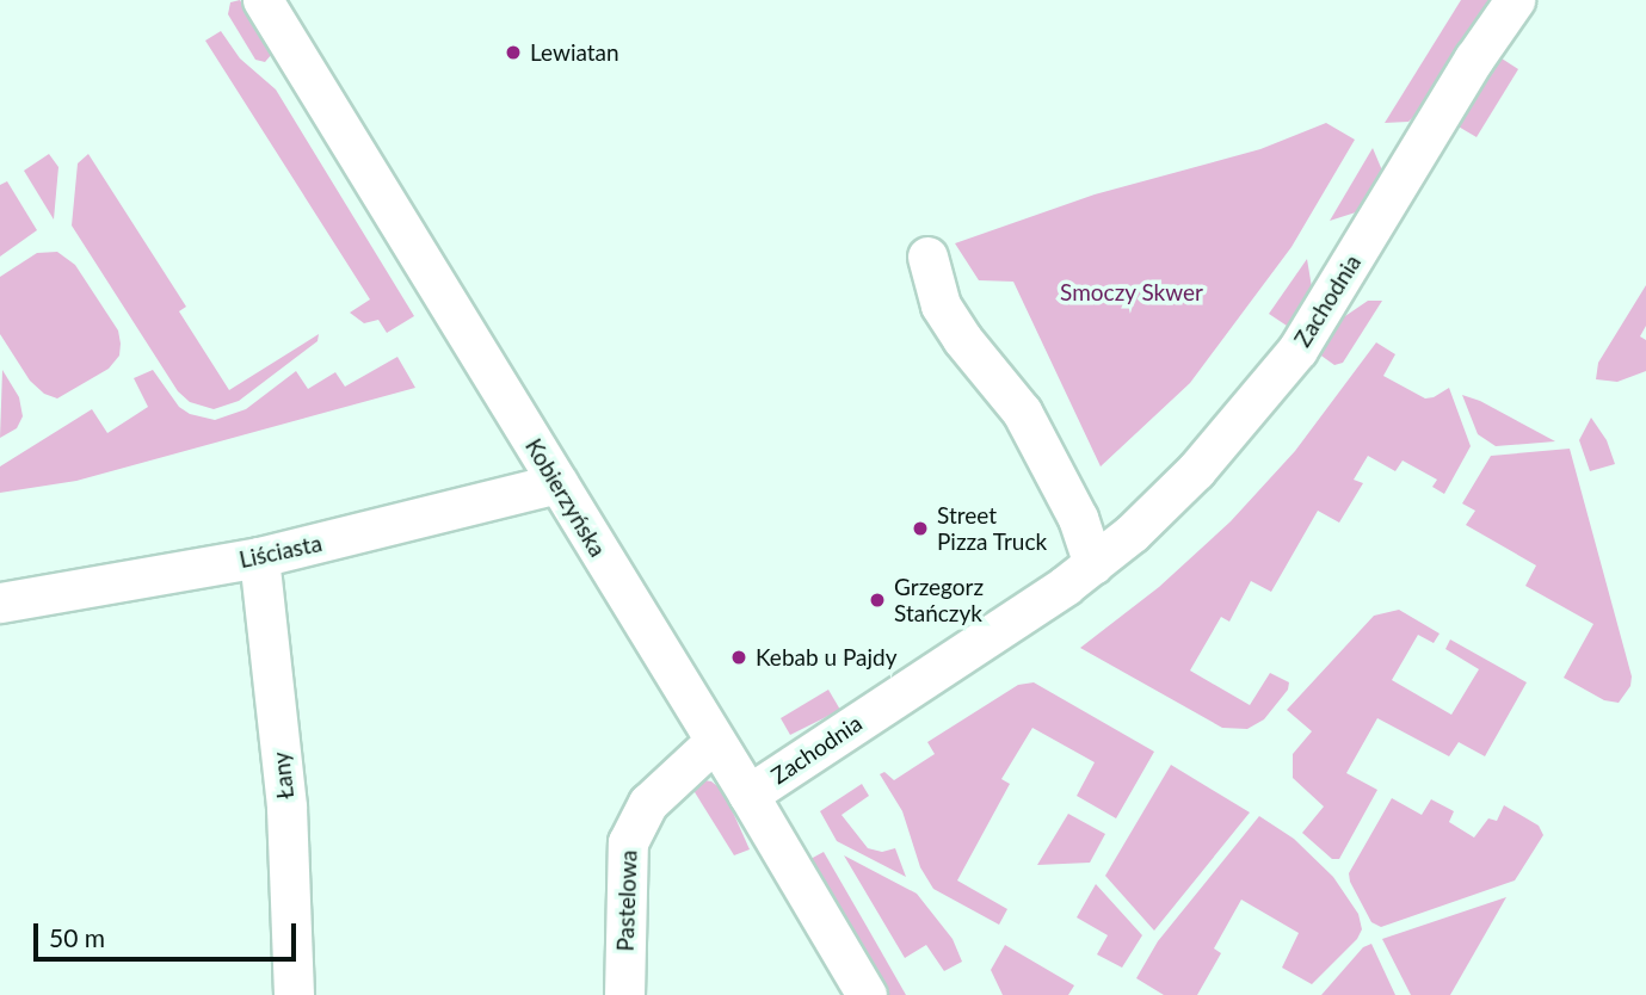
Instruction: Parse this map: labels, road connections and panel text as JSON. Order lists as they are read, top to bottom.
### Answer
{
  "streets": {
    "street": [
      "Zachodnia",
      "Kobierzyńska",
      "Liściasta",
      "Łany",
      "Pastelowa"
    ]
  },
  "crossings": [
    ["Zachodnia", "Kobierzyńska"],
    ["Kobierzyńska", "Liściasta"],
    ["Kobierzyńska", "Pastelowa"],
    ["Liściasta", "Łany"]
  ],
  "parks": ["Smoczy Skwer"],
  "places": [
    "Lewiatan",
    "Street Pizza Truck",
    "Grzegorz Stańczyk",
    "Kebab u Pajdy"
  ],
  "scale_bar": "50 m"
}
